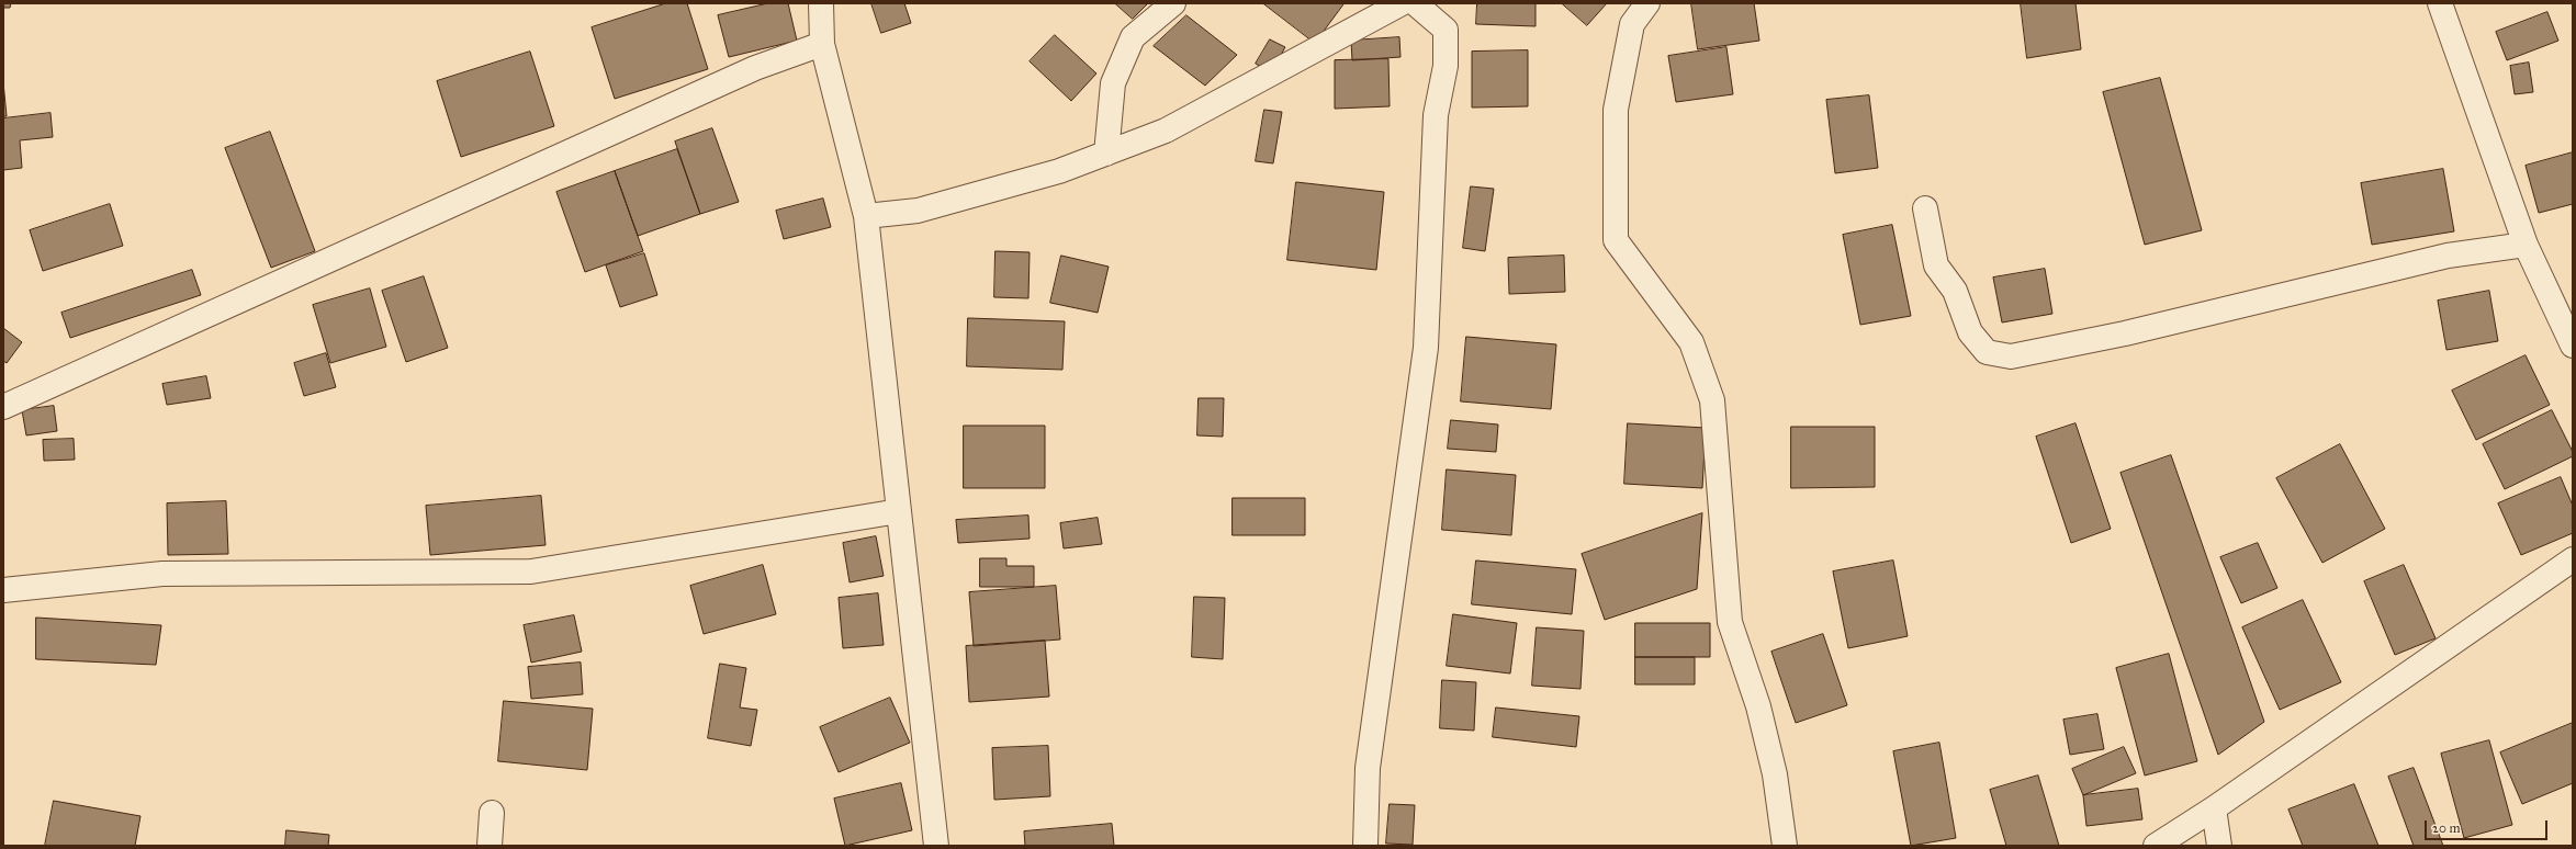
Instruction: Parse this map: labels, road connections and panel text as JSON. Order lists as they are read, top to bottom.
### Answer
{
  "scale_bar": "20 m"
}
